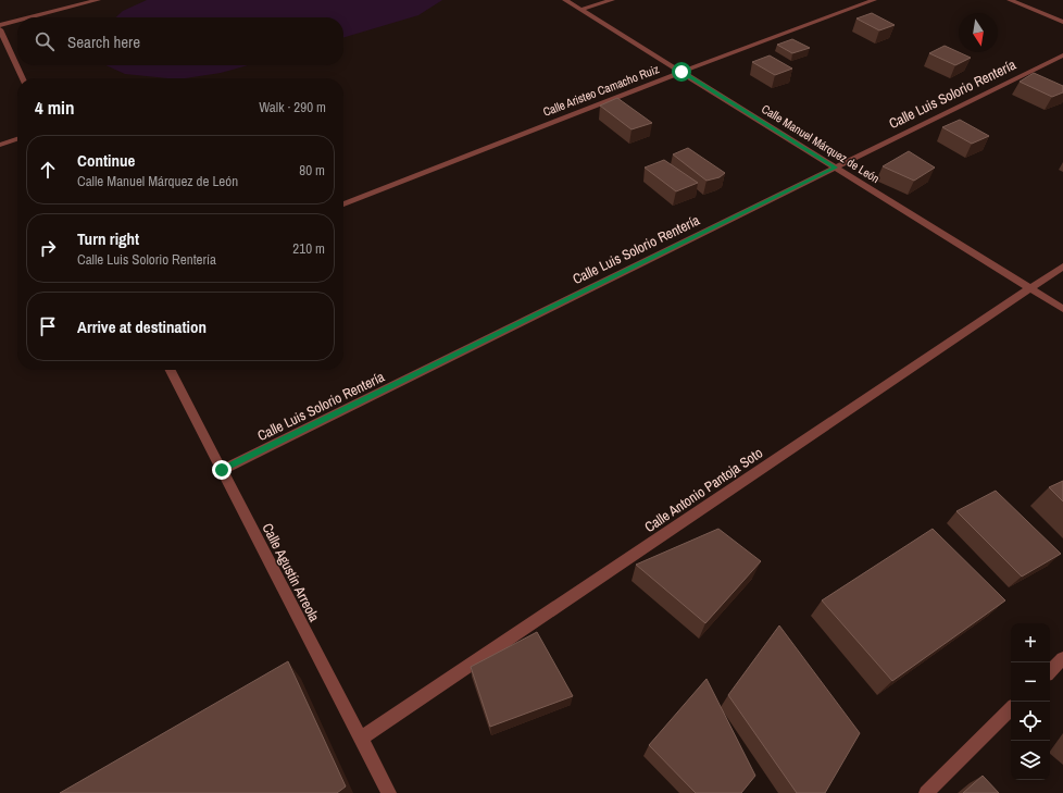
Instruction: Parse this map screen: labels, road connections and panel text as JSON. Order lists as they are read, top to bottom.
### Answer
{
  "streets": {
    "street": [
      "Calle Aristeo Camacho Ruiz",
      "Calle Luis Solorio Rentería",
      "Calle Manuel Márquez de León",
      "Calle Antonio Pantoja Soto",
      "Calle Agustín Arreola"
    ]
  },
  "crossings": [
    ["Calle Aristeo Camacho Ruiz", "Calle Manuel Márquez de León"],
    ["Calle Luis Solorio Rentería", "Calle Manuel Márquez de León"],
    ["Calle Luis Solorio Rentería", "Calle Agustín Arreola"],
    ["Calle Manuel Márquez de León", "Calle Antonio Pantoja Soto"],
    ["Calle Antonio Pantoja Soto", "Calle Agustín Arreola"]
  ],
  "north": "bottom",
  "page": {
    "search": "Search here",
    "heading": ["4 min", "Walk · 290 m"],
    "list": [
      ["Continue", "Calle Manuel Márquez de León", "80 m"],
      ["Turn right", "Calle Luis Solorio Rentería", "210 m"],
      "Arrive at destination"
    ],
    "map_buttons": ["+", "−"]
  }
}
